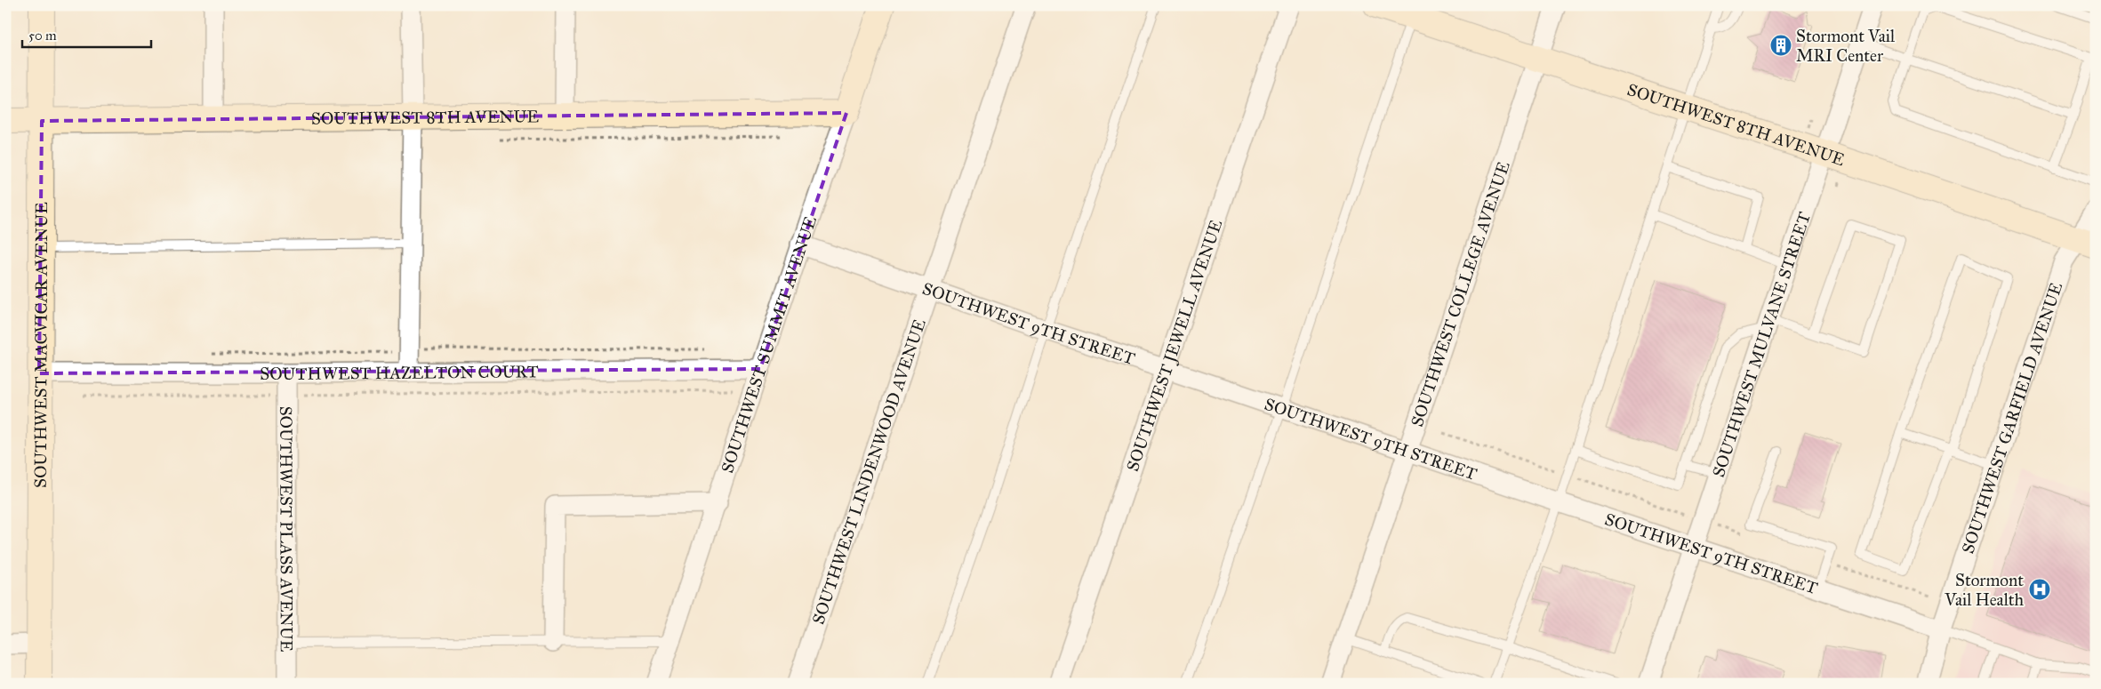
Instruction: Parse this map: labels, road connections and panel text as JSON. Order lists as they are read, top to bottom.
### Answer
{
  "streets": {
    "street": [
      "SOUTHWEST 8TH AVENUE",
      "SOUTHWEST COLLEGE AVENUE",
      "SOUTHWEST 9TH STREET",
      "SOUTHWEST MACVICAR AVENUE",
      "SOUTHWEST SUMMIT AVENUE",
      "SOUTHWEST JEWELL AVENUE",
      "SOUTHWEST MULVANE STREET",
      "SOUTHWEST HAZELTON COURT",
      "SOUTHWEST GARFIELD AVENUE",
      "SOUTHWEST LINDENWOOD AVENUE",
      "SOUTHWEST PLASS AVENUE"
    ]
  },
  "crossings": [
    ["SOUTHWEST 8TH AVENUE", "SOUTHWEST COLLEGE AVENUE"],
    ["SOUTHWEST 8TH AVENUE", "SOUTHWEST MACVICAR AVENUE"],
    ["SOUTHWEST 8TH AVENUE", "SOUTHWEST SUMMIT AVENUE"],
    ["SOUTHWEST 8TH AVENUE", "SOUTHWEST MULVANE STREET"],
    ["SOUTHWEST 8TH AVENUE", "SOUTHWEST GARFIELD AVENUE"],
    ["SOUTHWEST COLLEGE AVENUE", "SOUTHWEST 9TH STREET"],
    ["SOUTHWEST 9TH STREET", "SOUTHWEST SUMMIT AVENUE"],
    ["SOUTHWEST 9TH STREET", "SOUTHWEST JEWELL AVENUE"],
    ["SOUTHWEST 9TH STREET", "SOUTHWEST MULVANE STREET"],
    ["SOUTHWEST 9TH STREET", "SOUTHWEST GARFIELD AVENUE"],
    ["SOUTHWEST 9TH STREET", "SOUTHWEST LINDENWOOD AVENUE"],
    ["SOUTHWEST MACVICAR AVENUE", "SOUTHWEST HAZELTON COURT"],
    ["SOUTHWEST SUMMIT AVENUE", "SOUTHWEST HAZELTON COURT"],
    ["SOUTHWEST HAZELTON COURT", "SOUTHWEST PLASS AVENUE"]
  ],
  "places": {
    "building": ["Stormont Vail MRI Center"],
    "hospital": ["Stormont Vail Health"]
  },
  "scale_bar": "50 m"
}
